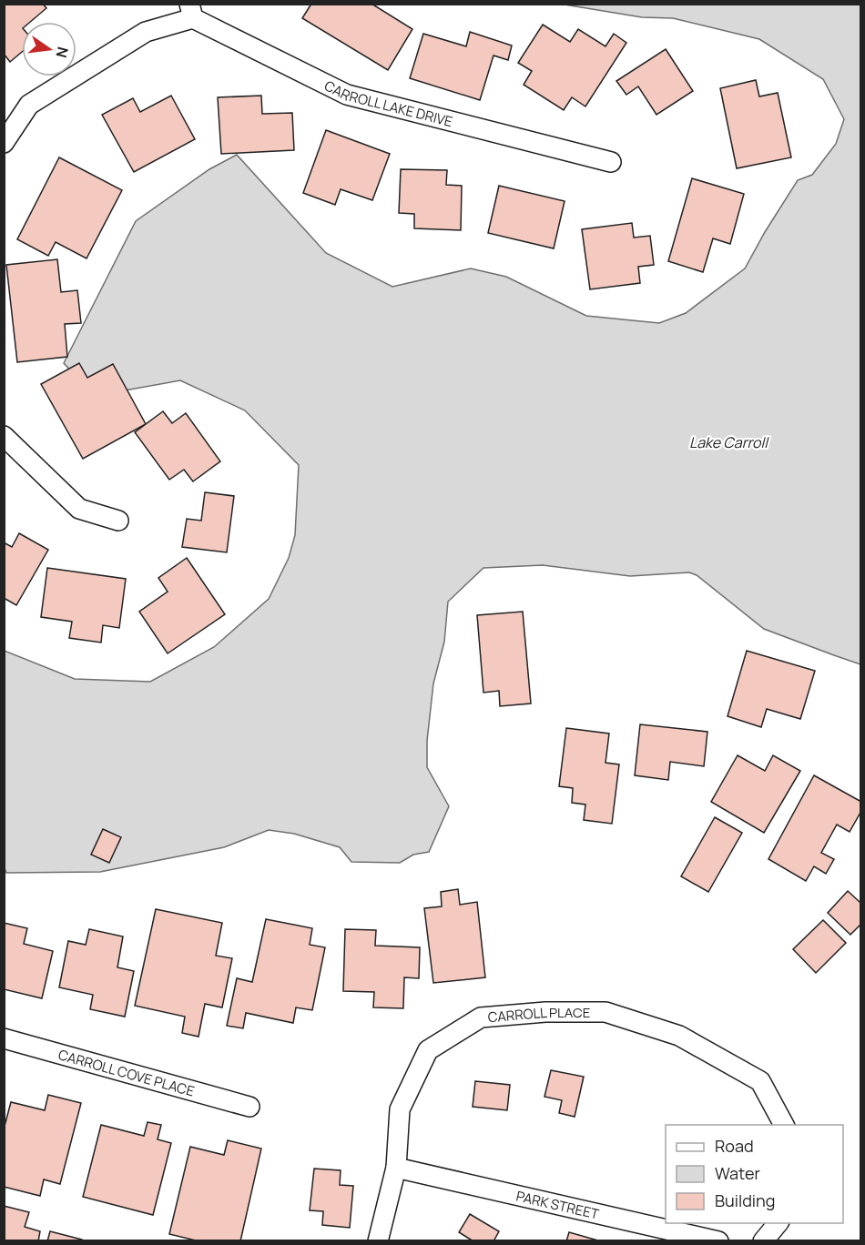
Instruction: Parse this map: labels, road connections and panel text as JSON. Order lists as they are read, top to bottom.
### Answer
{
  "streets": {
    "street": [
      "CARROLL LAKE DRIVE",
      "CARROLL PLACE",
      "CARROLL COVE PLACE",
      "PARK STREET"
    ]
  },
  "crossings": [
    ["CARROLL PLACE", "PARK STREET"]
  ],
  "water": ["Lake Carroll"],
  "legend": ["Road", "Water", "Building"],
  "north": "right"
}
